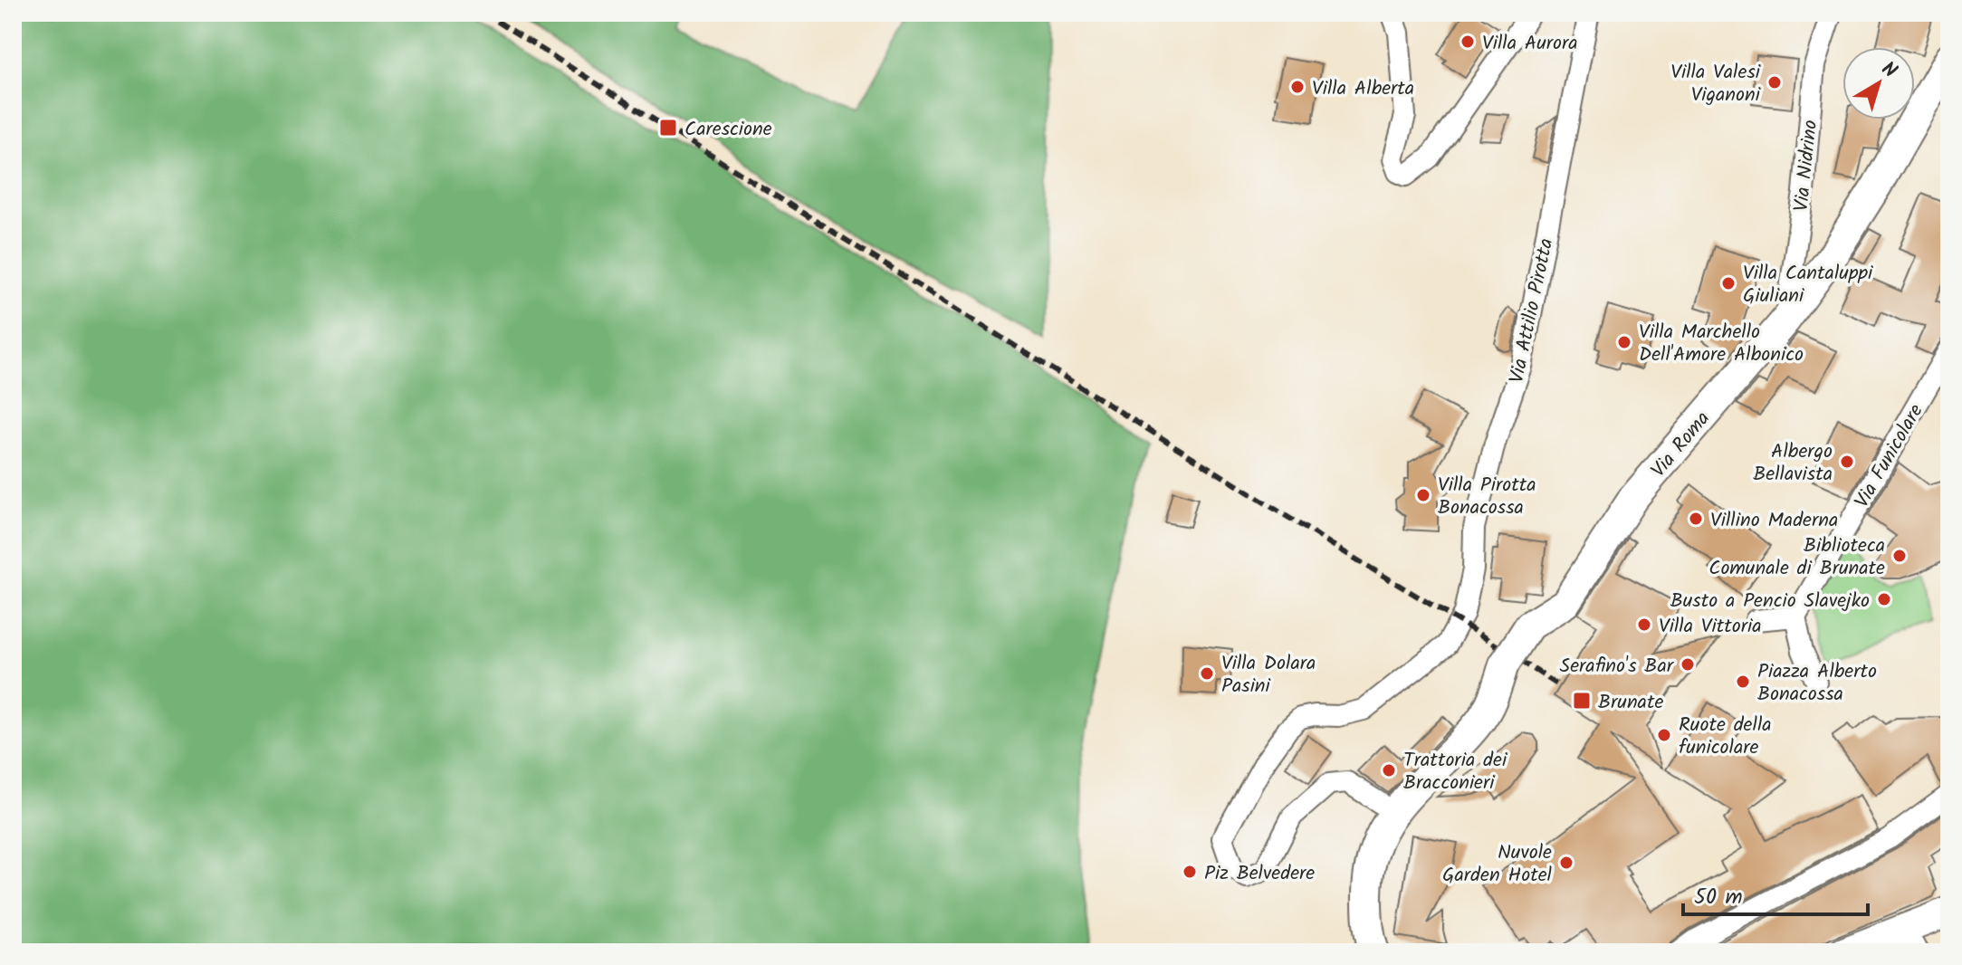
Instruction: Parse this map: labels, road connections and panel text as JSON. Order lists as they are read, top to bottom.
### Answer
{
  "streets": {
    "street": [
      "Via Nidrino",
      "Via Attilio Pirotta",
      "Via Roma",
      "Via Funicolare"
    ]
  },
  "crossings": [
    ["Via Nidrino", "Via Roma"],
    ["Via Attilio Pirotta", "Via Roma"]
  ],
  "places": {
    "other": [
      "Villa Aurora",
      "Villa Valesi Viganoni",
      "Villa Alberta",
      "Villa Cantaluppi Giuliani",
      "Villa Marchello Dell'Amore Albonico",
      "Albergo Bellavista",
      "Villa Pirotta Bonacossa",
      "Villino Maderna",
      "Biblioteca Comunale di Brunate",
      "Busto a Pencio Slavejko",
      "Villa Vittoria",
      "Serafino's Bar",
      "Villa Dolara Pasini",
      "Piazza Alberto Bonacossa",
      "Ruote della funicolare",
      "Trattoria dei Bracconieri",
      "Nuvole Garden Hotel",
      "Piz Belvedere"
    ],
    "transit": ["Carescione", "Brunate"]
  },
  "scale_bar": "50 m",
  "north": "top right"
}
